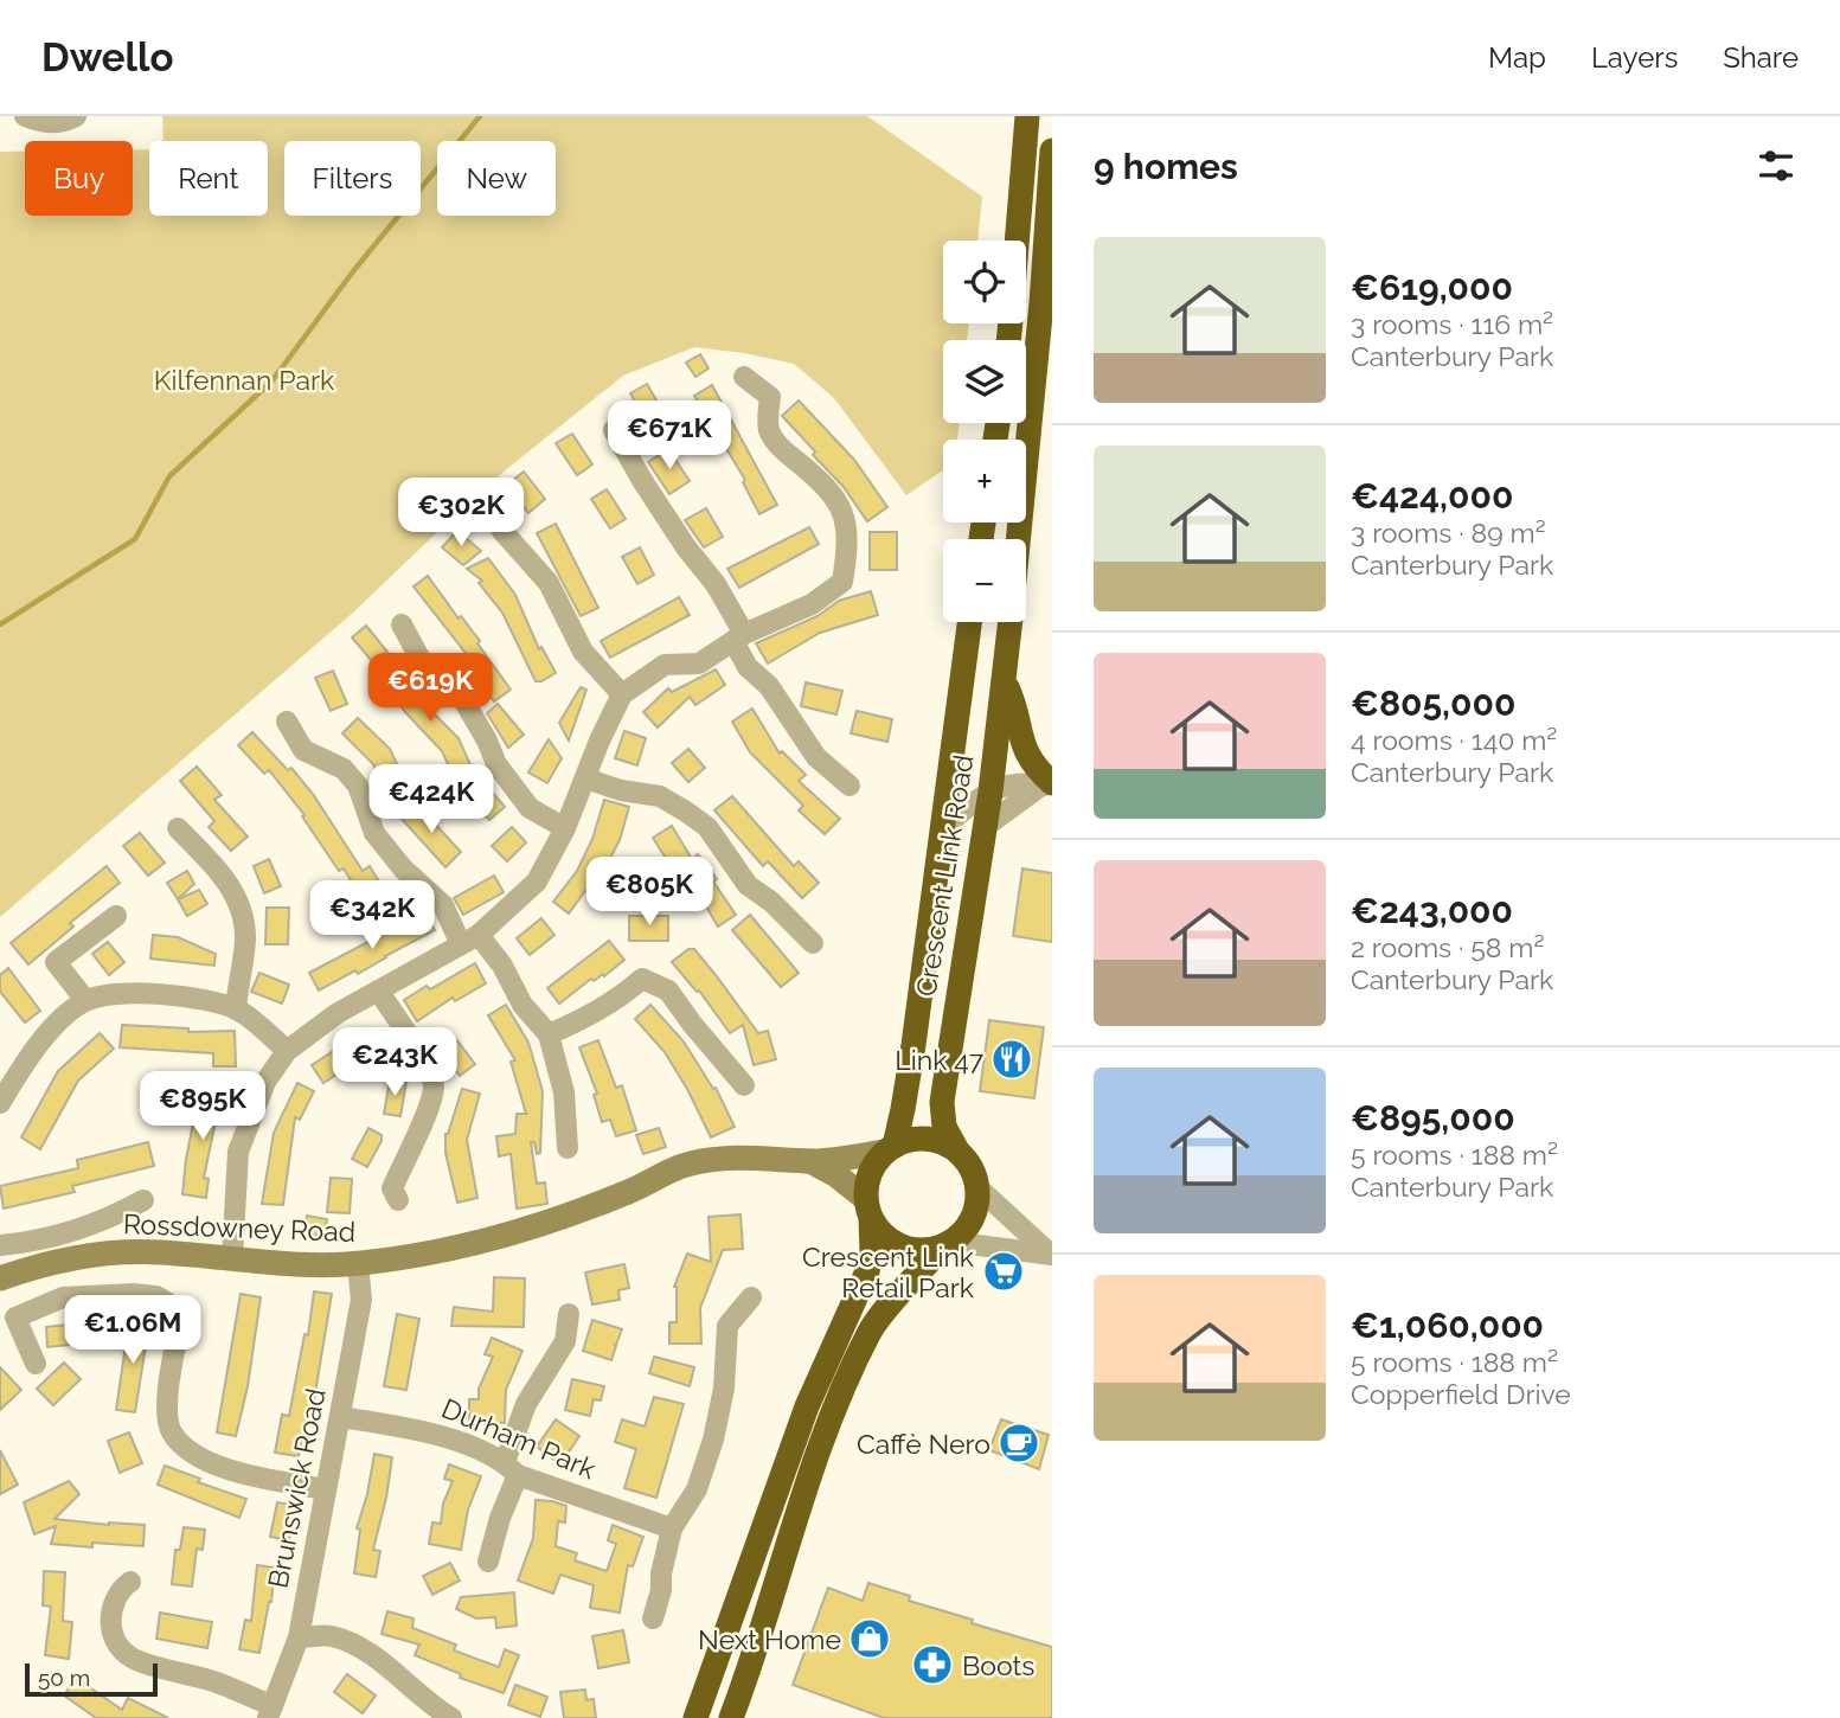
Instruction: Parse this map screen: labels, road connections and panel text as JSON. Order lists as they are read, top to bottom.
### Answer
{
  "streets": {
    "highway": ["Crescent Link Road"],
    "street": ["Rossdowney Road", "Durham Park", "Brunswick Road"]
  },
  "crossings": [
    ["Crescent Link Road", "Rossdowney Road"],
    ["Rossdowney Road", "Brunswick Road"],
    ["Durham Park", "Brunswick Road"]
  ],
  "parks": ["Kilfennan Park"],
  "places": {
    "restaurant": ["Link 47"],
    "supermarket": ["Crescent Link Retail Park"],
    "cafe": ["Caffè Nero"],
    "shop": ["Next Home"],
    "pharmacy": ["Boots"]
  },
  "scale_bar": "50 m",
  "page": {
    "header": "Dwello",
    "nav": ["Map", "Layers", "Share"],
    "heading": "9 homes",
    "chip": [
      "Buy",
      "Rent",
      "Filters",
      "New"
    ],
    "list": [
      {
        "name": "€619,000",
        "note": "3 rooms · 116 m² · Canterbury Park"
      },
      {
        "name": "€424,000",
        "note": "3 rooms · 89 m² · Canterbury Park"
      },
      {
        "name": "€805,000",
        "note": "4 rooms · 140 m² · Canterbury Park"
      },
      {
        "name": "€243,000",
        "note": "2 rooms · 58 m² · Canterbury Park"
      },
      {
        "name": "€895,000",
        "note": "5 rooms · 188 m² · Canterbury Park"
      },
      {
        "name": "€1,060,000",
        "note": "5 rooms · 188 m² · Copperfield Drive"
      }
    ],
    "map_buttons": ["+", "−"],
    "price": [
      "€671K",
      "€302K",
      "€619K",
      "€424K",
      "€805K",
      "€342K",
      "€243K",
      "€895K",
      "€1.06M"
    ],
    "scale": "50 m"
  }
}
